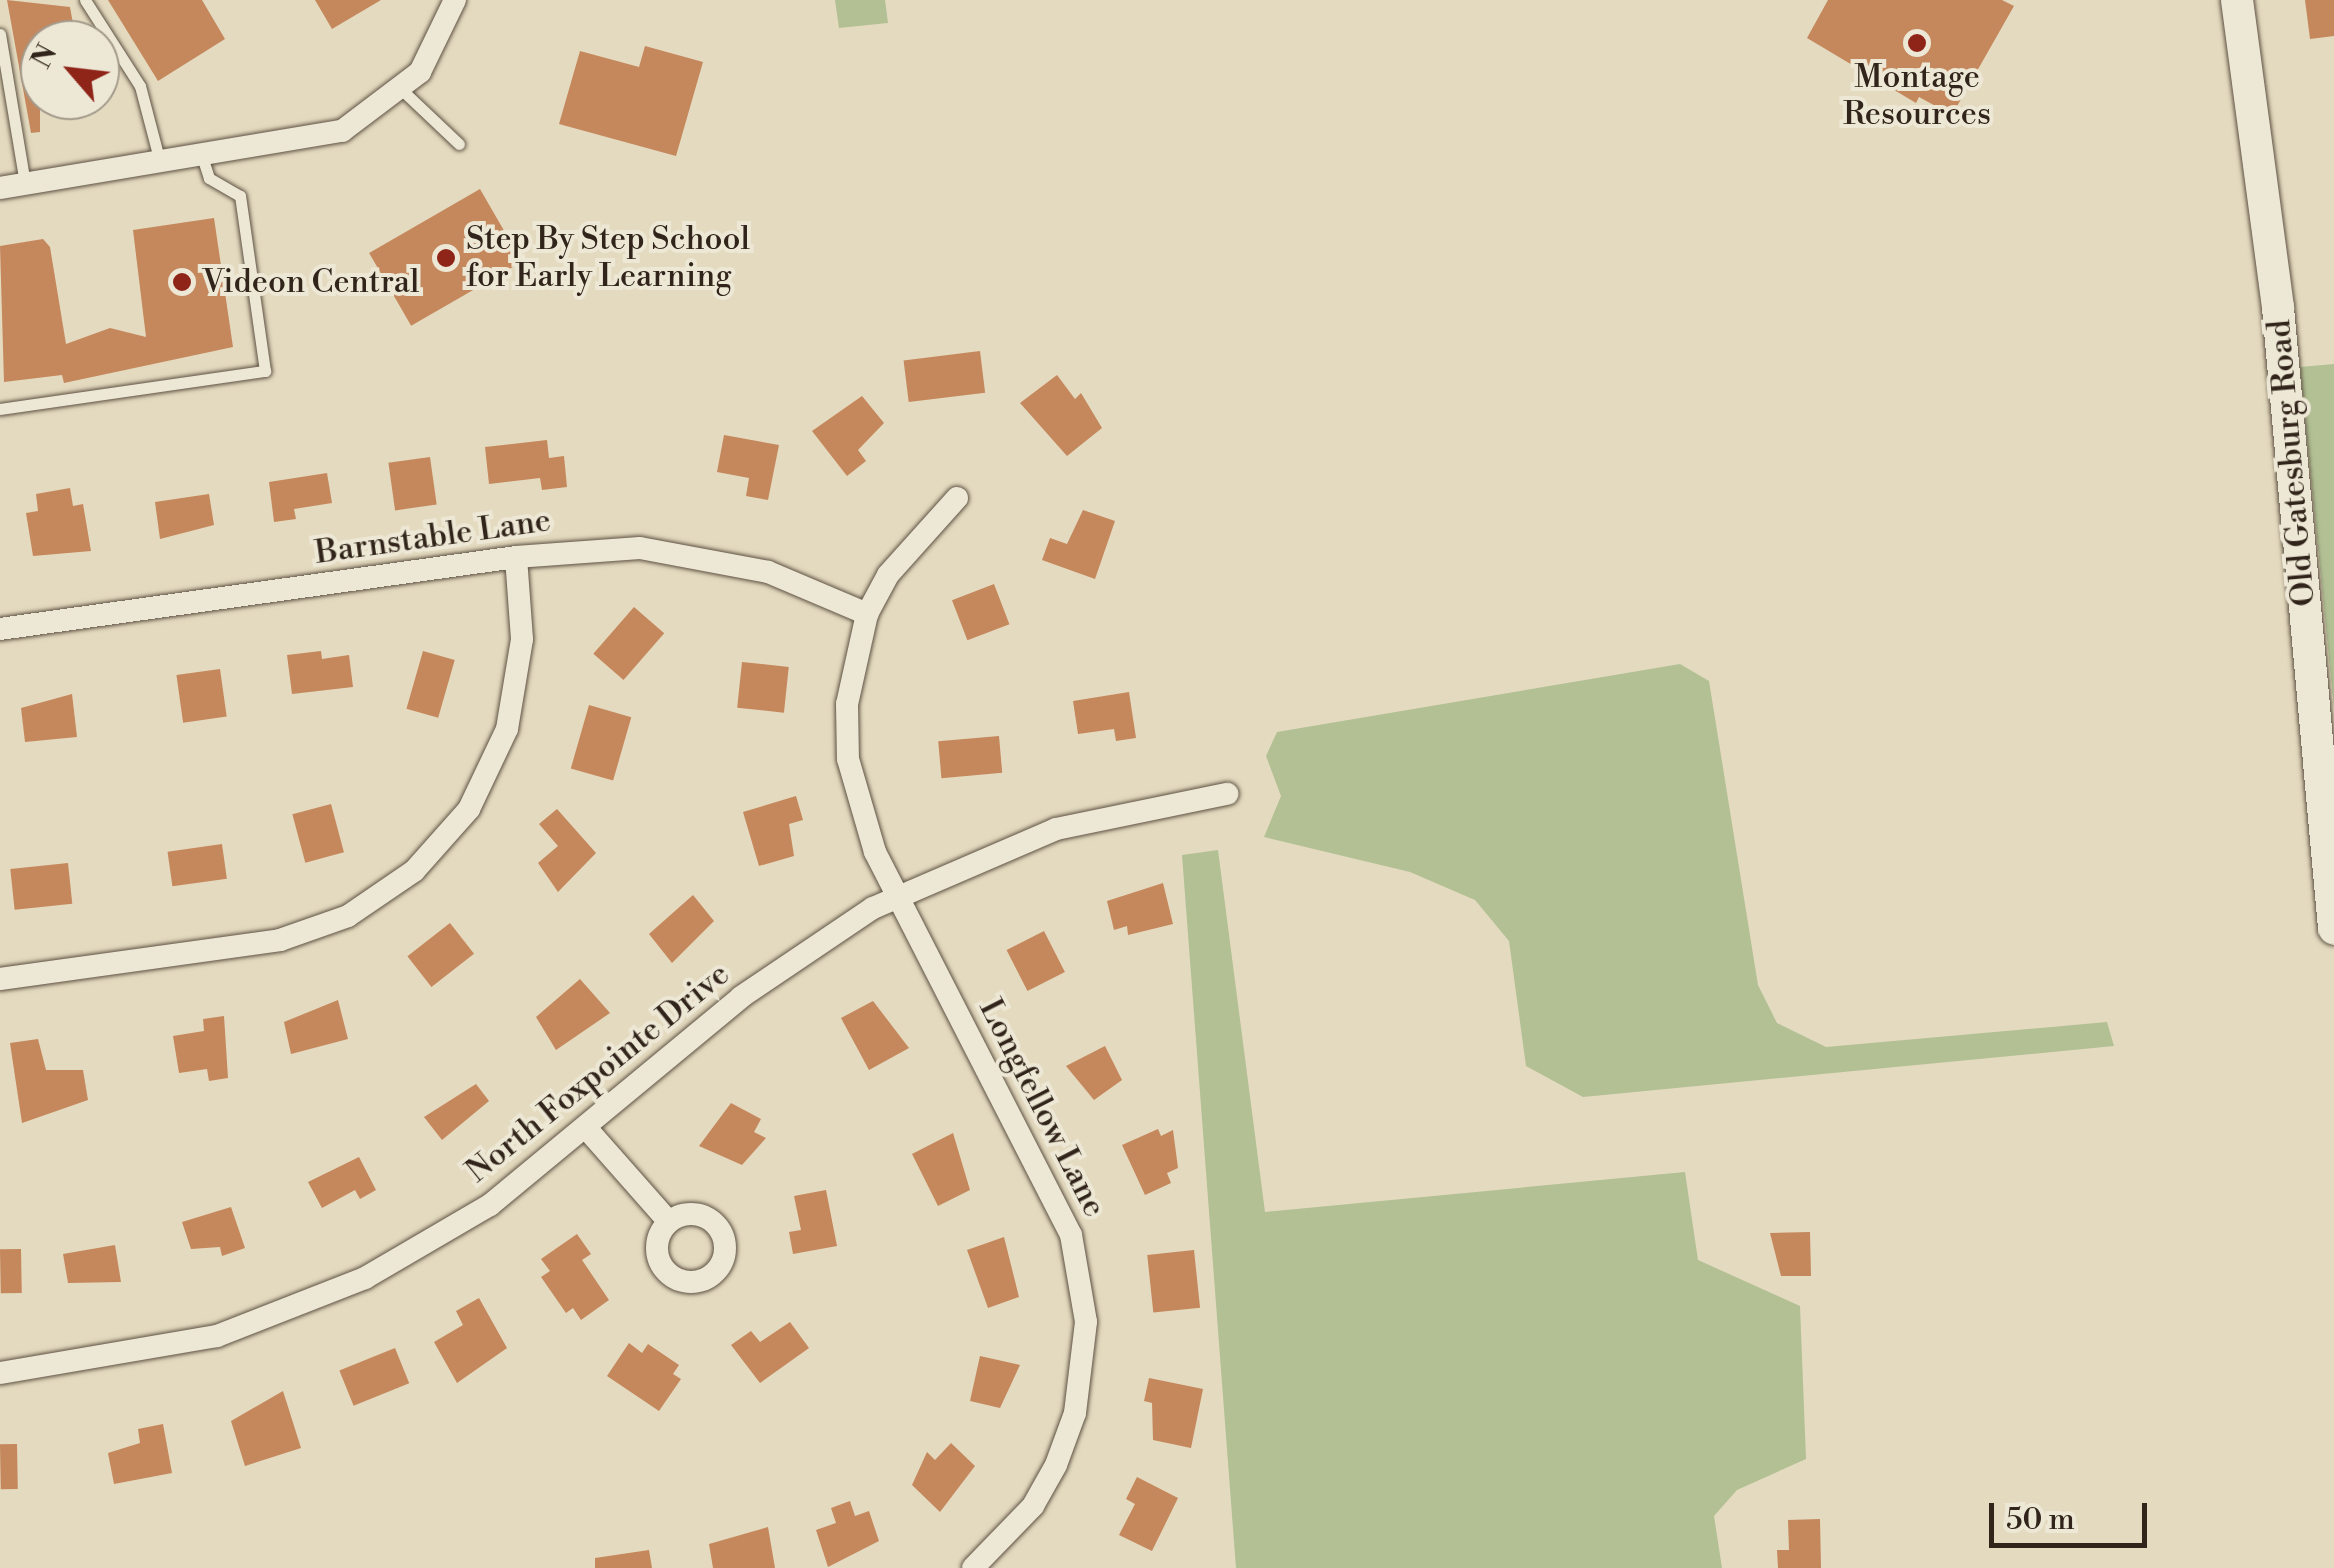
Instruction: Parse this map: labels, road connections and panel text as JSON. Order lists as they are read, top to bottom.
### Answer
{
  "streets": {
    "street": [
      "Old Gatesburg Road",
      "Barnstable Lane",
      "North Foxpointe Drive",
      "Longfellow Lane"
    ]
  },
  "crossings": [
    ["Barnstable Lane", "Longfellow Lane"],
    ["North Foxpointe Drive", "Longfellow Lane"]
  ],
  "places": ["Montage Resources", "Step By Step School for Early Learning", "Videon Central"],
  "scale_bar": "50 m",
  "north": "top left"
}
